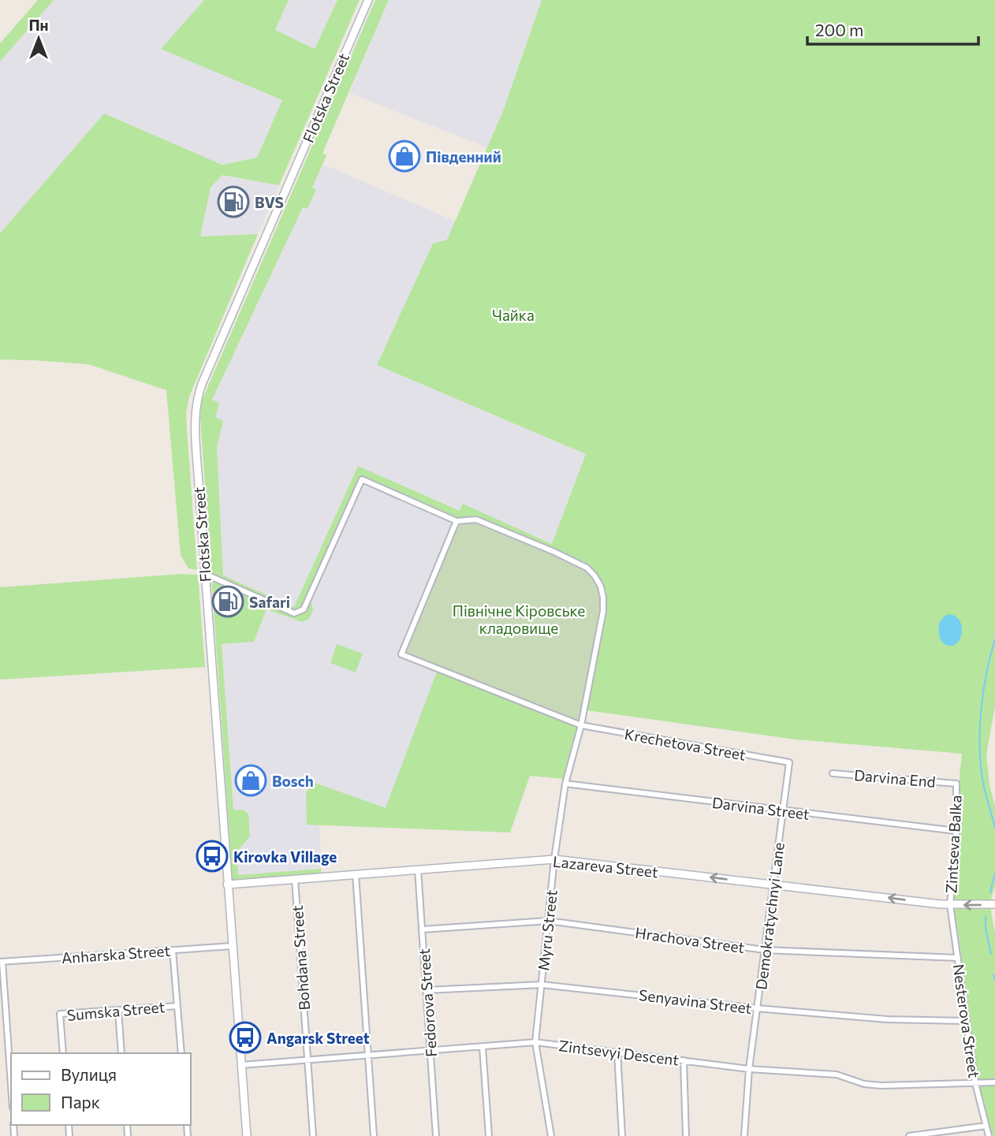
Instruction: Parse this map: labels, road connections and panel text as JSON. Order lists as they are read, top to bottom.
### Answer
{
  "streets": {
    "street": [
      "Flotska Street",
      "Krechetova Street",
      "Darvina End",
      "Darvina Street",
      "Zintseva Balka",
      "Lazareva Street",
      "Demokratychnyi Lane",
      "Myru Street",
      "Hrachova Street",
      "Anharska Street",
      "Bohdana Street",
      "Senyavina Street",
      "Fedorova Street",
      "Sumska Street",
      "Nesterova Street",
      "Zintsevyi Descent"
    ]
  },
  "crossings": [
    ["Flotska Street", "Lazareva Street"],
    ["Flotska Street", "Anharska Street"],
    ["Flotska Street", "Zintsevyi Descent"],
    ["Krechetova Street", "Demokratychnyi Lane"],
    ["Krechetova Street", "Myru Street"],
    ["Darvina End", "Zintseva Balka"],
    ["Darvina Street", "Zintseva Balka"],
    ["Darvina Street", "Demokratychnyi Lane"],
    ["Darvina Street", "Myru Street"],
    ["Zintseva Balka", "Lazareva Street"],
    ["Zintseva Balka", "Nesterova Street"],
    ["Lazareva Street", "Demokratychnyi Lane"],
    ["Lazareva Street", "Myru Street"],
    ["Lazareva Street", "Bohdana Street"],
    ["Lazareva Street", "Fedorova Street"],
    ["Lazareva Street", "Nesterova Street"],
    ["Demokratychnyi Lane", "Hrachova Street"],
    ["Demokratychnyi Lane", "Senyavina Street"],
    ["Demokratychnyi Lane", "Zintsevyi Descent"],
    ["Myru Street", "Hrachova Street"],
    ["Myru Street", "Senyavina Street"],
    ["Myru Street", "Zintsevyi Descent"],
    ["Hrachova Street", "Fedorova Street"],
    ["Hrachova Street", "Nesterova Street"],
    ["Bohdana Street", "Zintsevyi Descent"],
    ["Senyavina Street", "Fedorova Street"],
    ["Senyavina Street", "Nesterova Street"],
    ["Fedorova Street", "Zintsevyi Descent"],
    ["Nesterova Street", "Zintsevyi Descent"]
  ],
  "one_way": ["Lazareva Street"],
  "parks": ["Чайка", "Північне Кіровське кладовище"],
  "places": {
    "shop": ["Південний", "Bosch"],
    "fuel station": ["BVS", "Safari"],
    "bus stop": ["Kirovka Village", "Angarsk Street"]
  },
  "legend": ["Вулиця", "Парк"],
  "scale_bar": "200 m",
  "north": "top"
}
